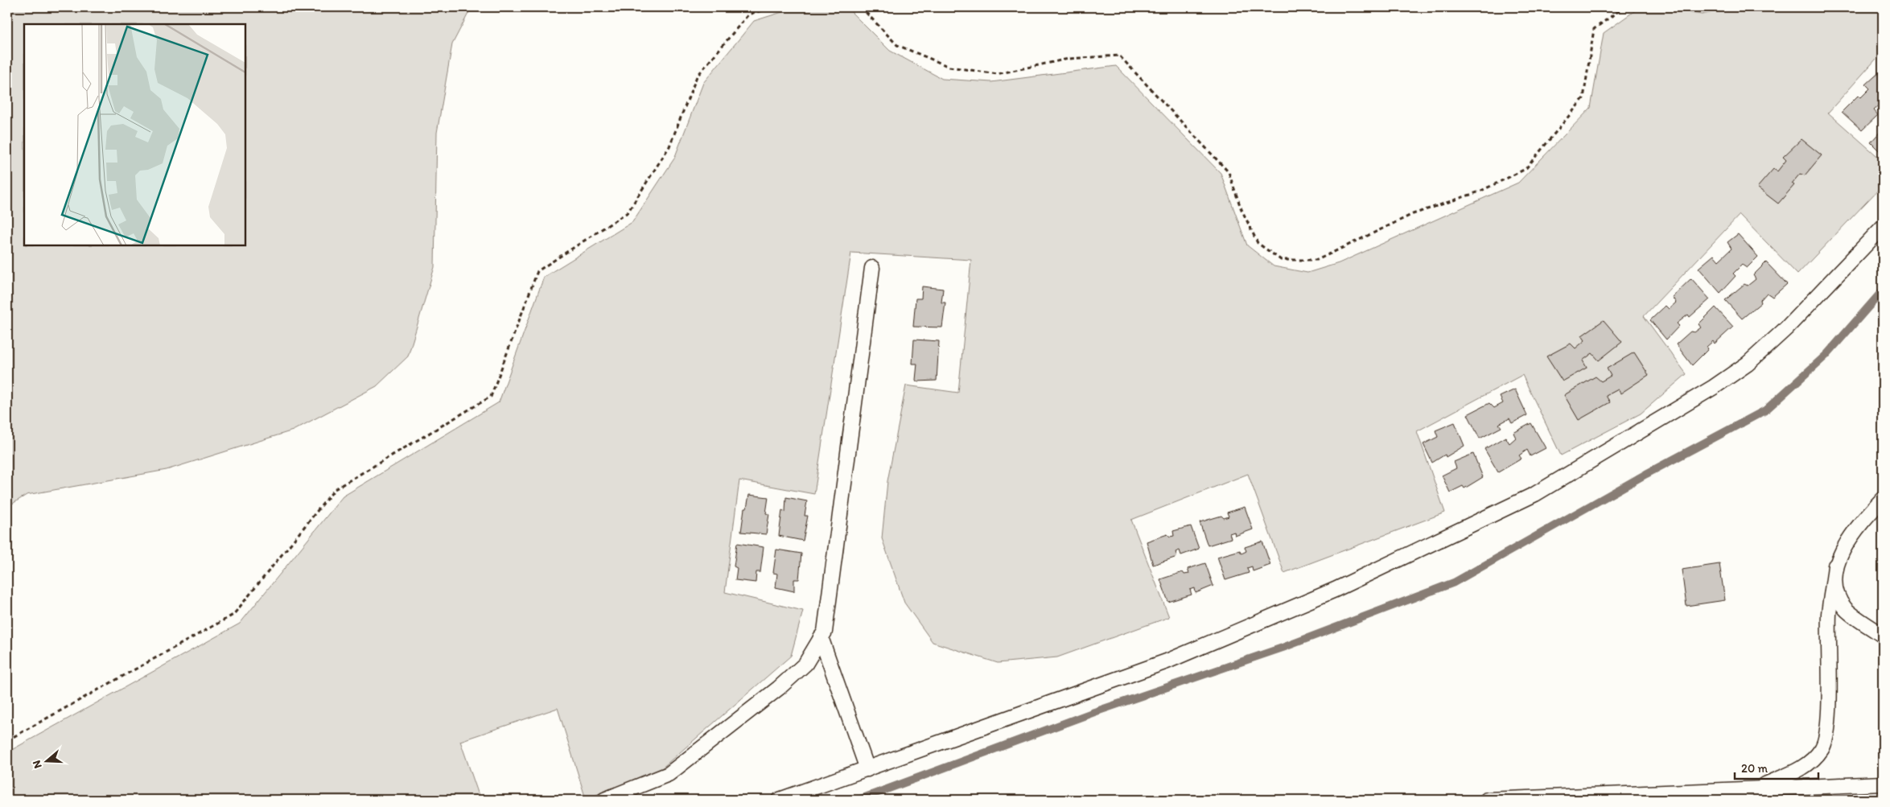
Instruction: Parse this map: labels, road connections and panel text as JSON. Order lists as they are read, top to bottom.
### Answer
{
  "scale_bar": "20 m",
  "north": "left"
}
